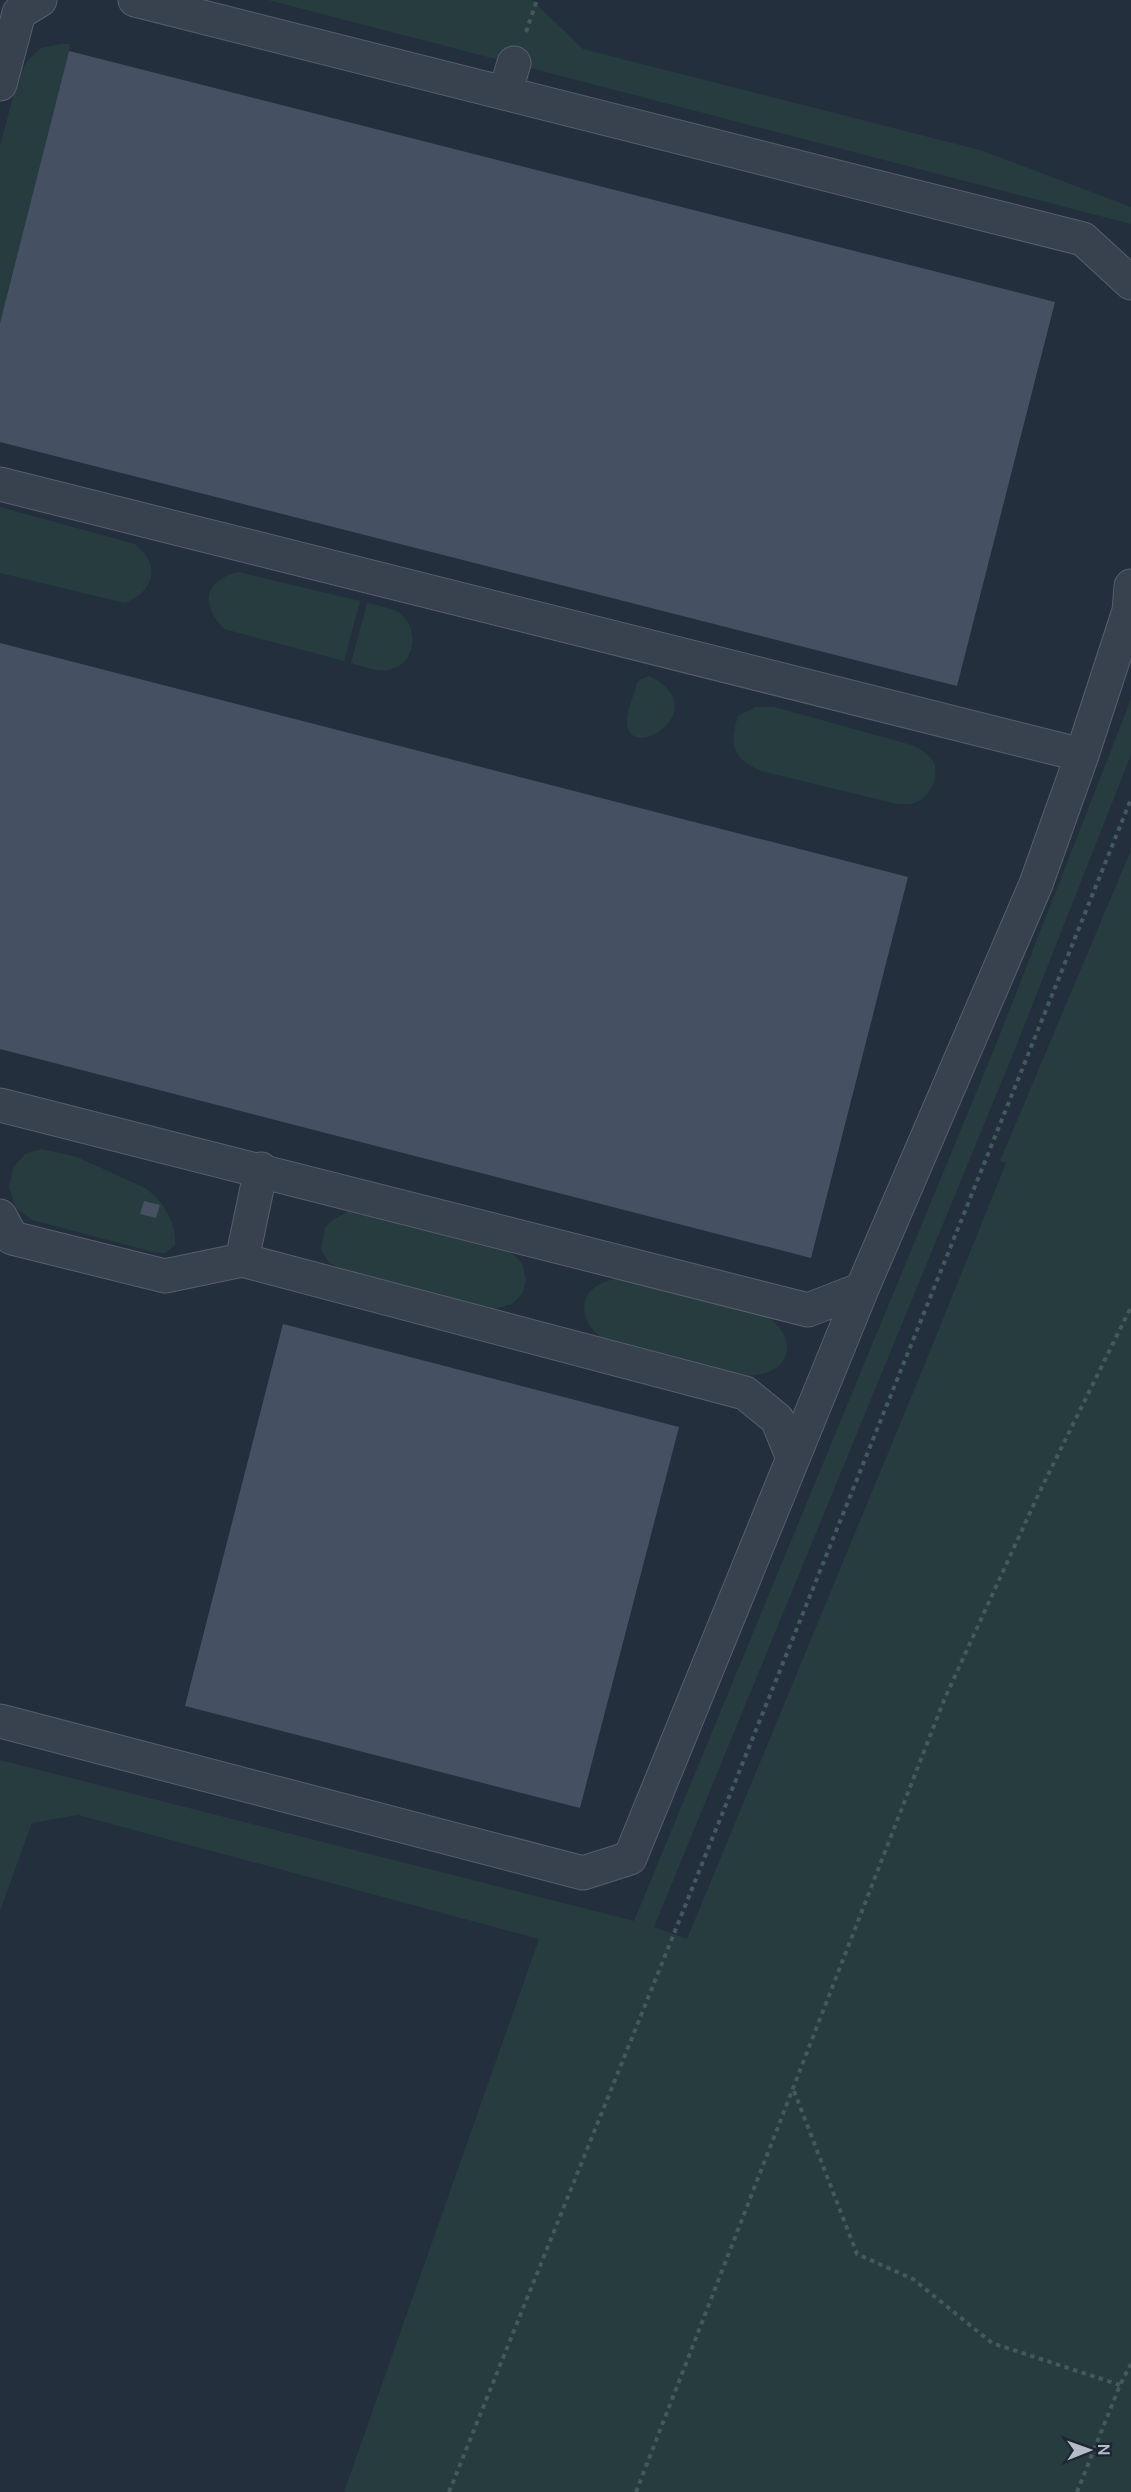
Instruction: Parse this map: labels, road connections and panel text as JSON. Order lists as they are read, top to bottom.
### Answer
{
  "north": "right"
}
